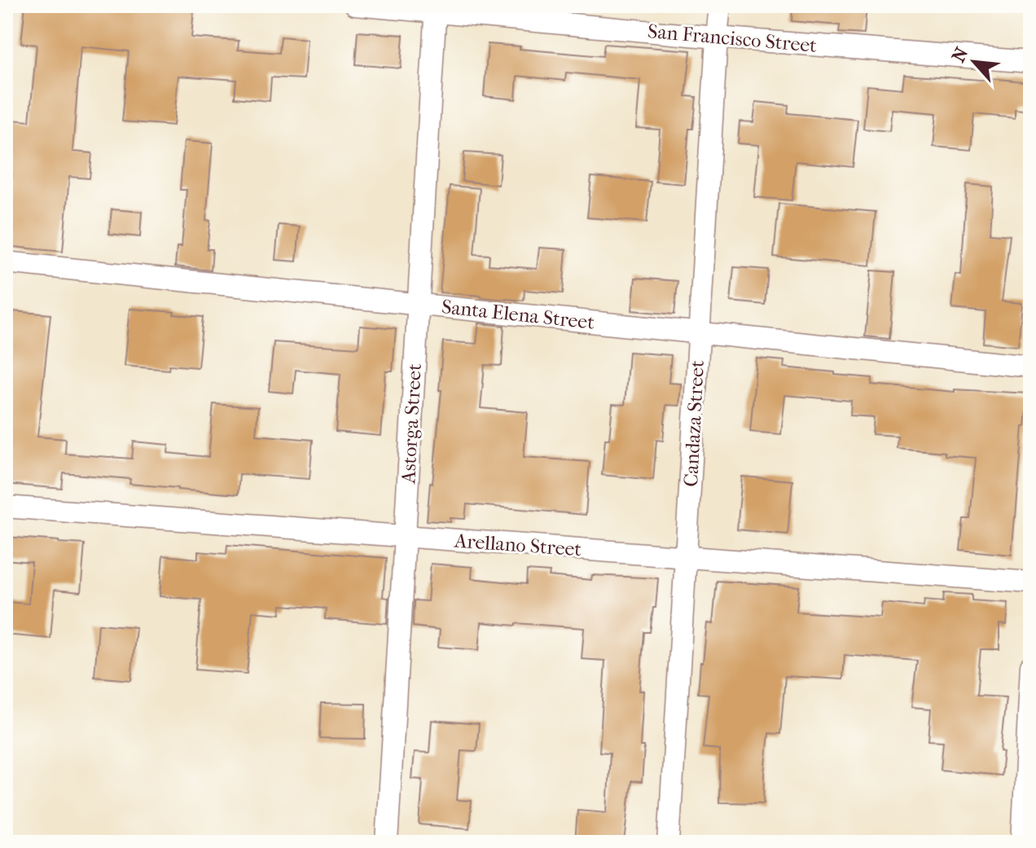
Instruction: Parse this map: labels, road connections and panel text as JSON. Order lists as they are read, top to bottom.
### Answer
{
  "streets": {
    "street": [
      "San Francisco Street",
      "Santa Elena Street",
      "Astorga Street",
      "Candaza Street",
      "Arellano Street"
    ]
  },
  "crossings": [
    ["San Francisco Street", "Astorga Street"],
    ["San Francisco Street", "Candaza Street"],
    ["Santa Elena Street", "Astorga Street"],
    ["Santa Elena Street", "Candaza Street"],
    ["Astorga Street", "Arellano Street"],
    ["Candaza Street", "Arellano Street"]
  ],
  "north": "top left"
}
